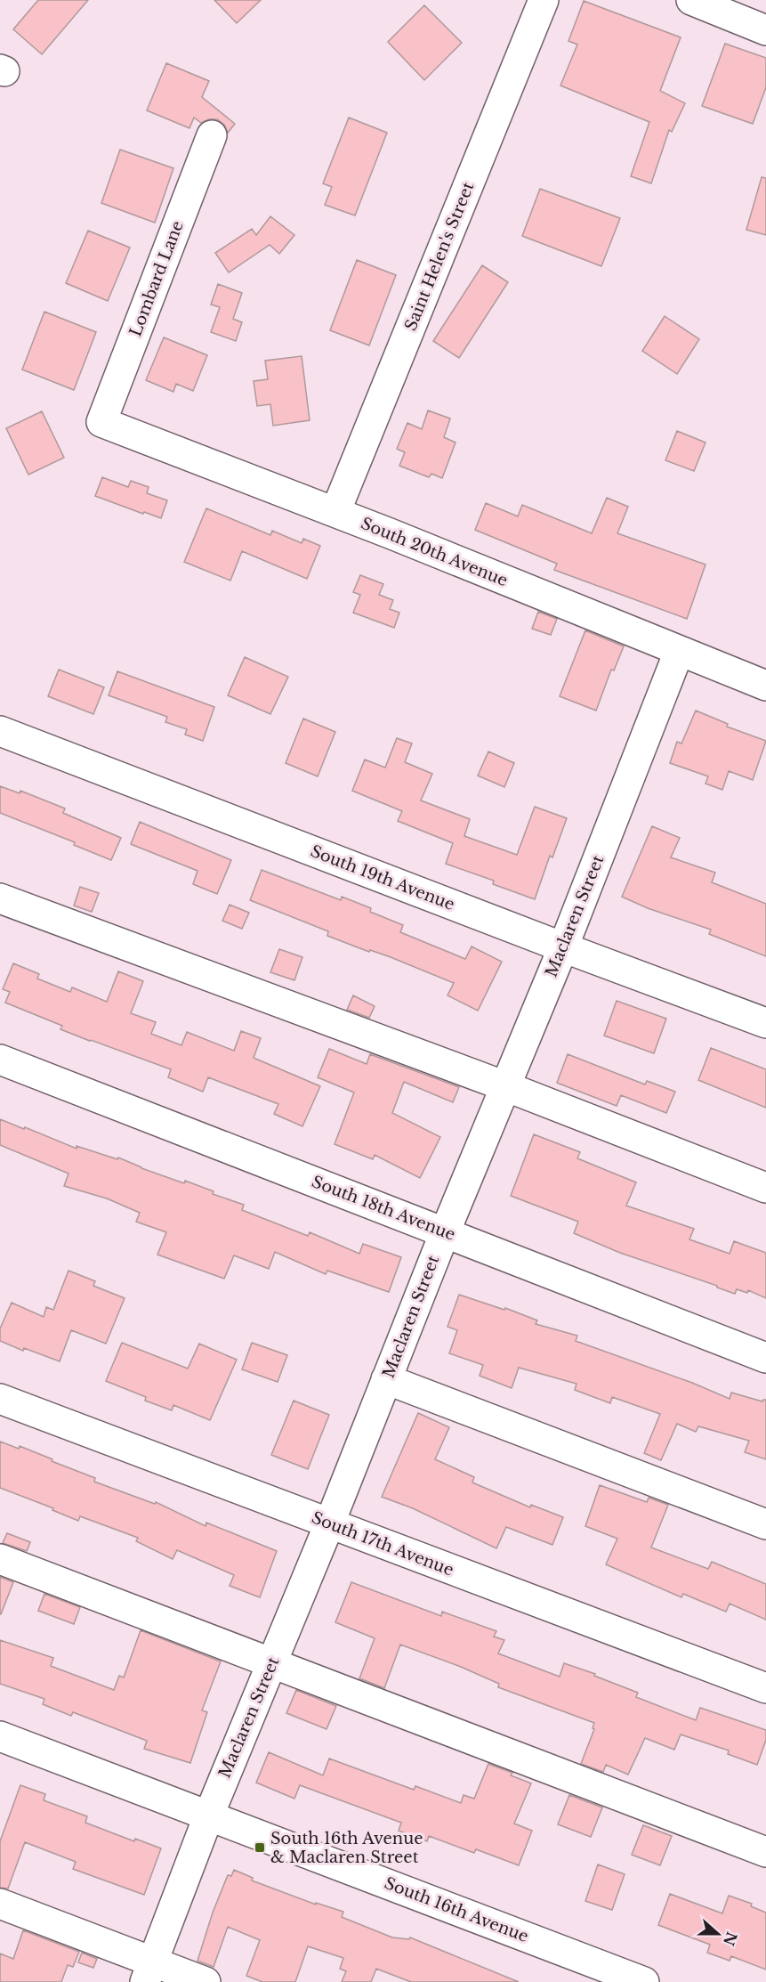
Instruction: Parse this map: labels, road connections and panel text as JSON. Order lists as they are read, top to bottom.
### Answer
{
  "streets": {
    "street": [
      "Saint Helen's Street",
      "Lombard Lane",
      "South 20th Avenue",
      "South 19th Avenue",
      "Maclaren Street",
      "South 18th Avenue",
      "South 17th Avenue",
      "South 16th Avenue"
    ]
  },
  "crossings": [
    ["Saint Helen's Street", "South 20th Avenue"],
    ["Lombard Lane", "South 20th Avenue"],
    ["South 20th Avenue", "Maclaren Street"],
    ["South 19th Avenue", "Maclaren Street"],
    ["Maclaren Street", "South 18th Avenue"],
    ["Maclaren Street", "South 17th Avenue"],
    ["Maclaren Street", "South 16th Avenue"]
  ],
  "places": {
    "transit": ["South 16th Avenue & Maclaren Street"]
  },
  "north": "right"
}
